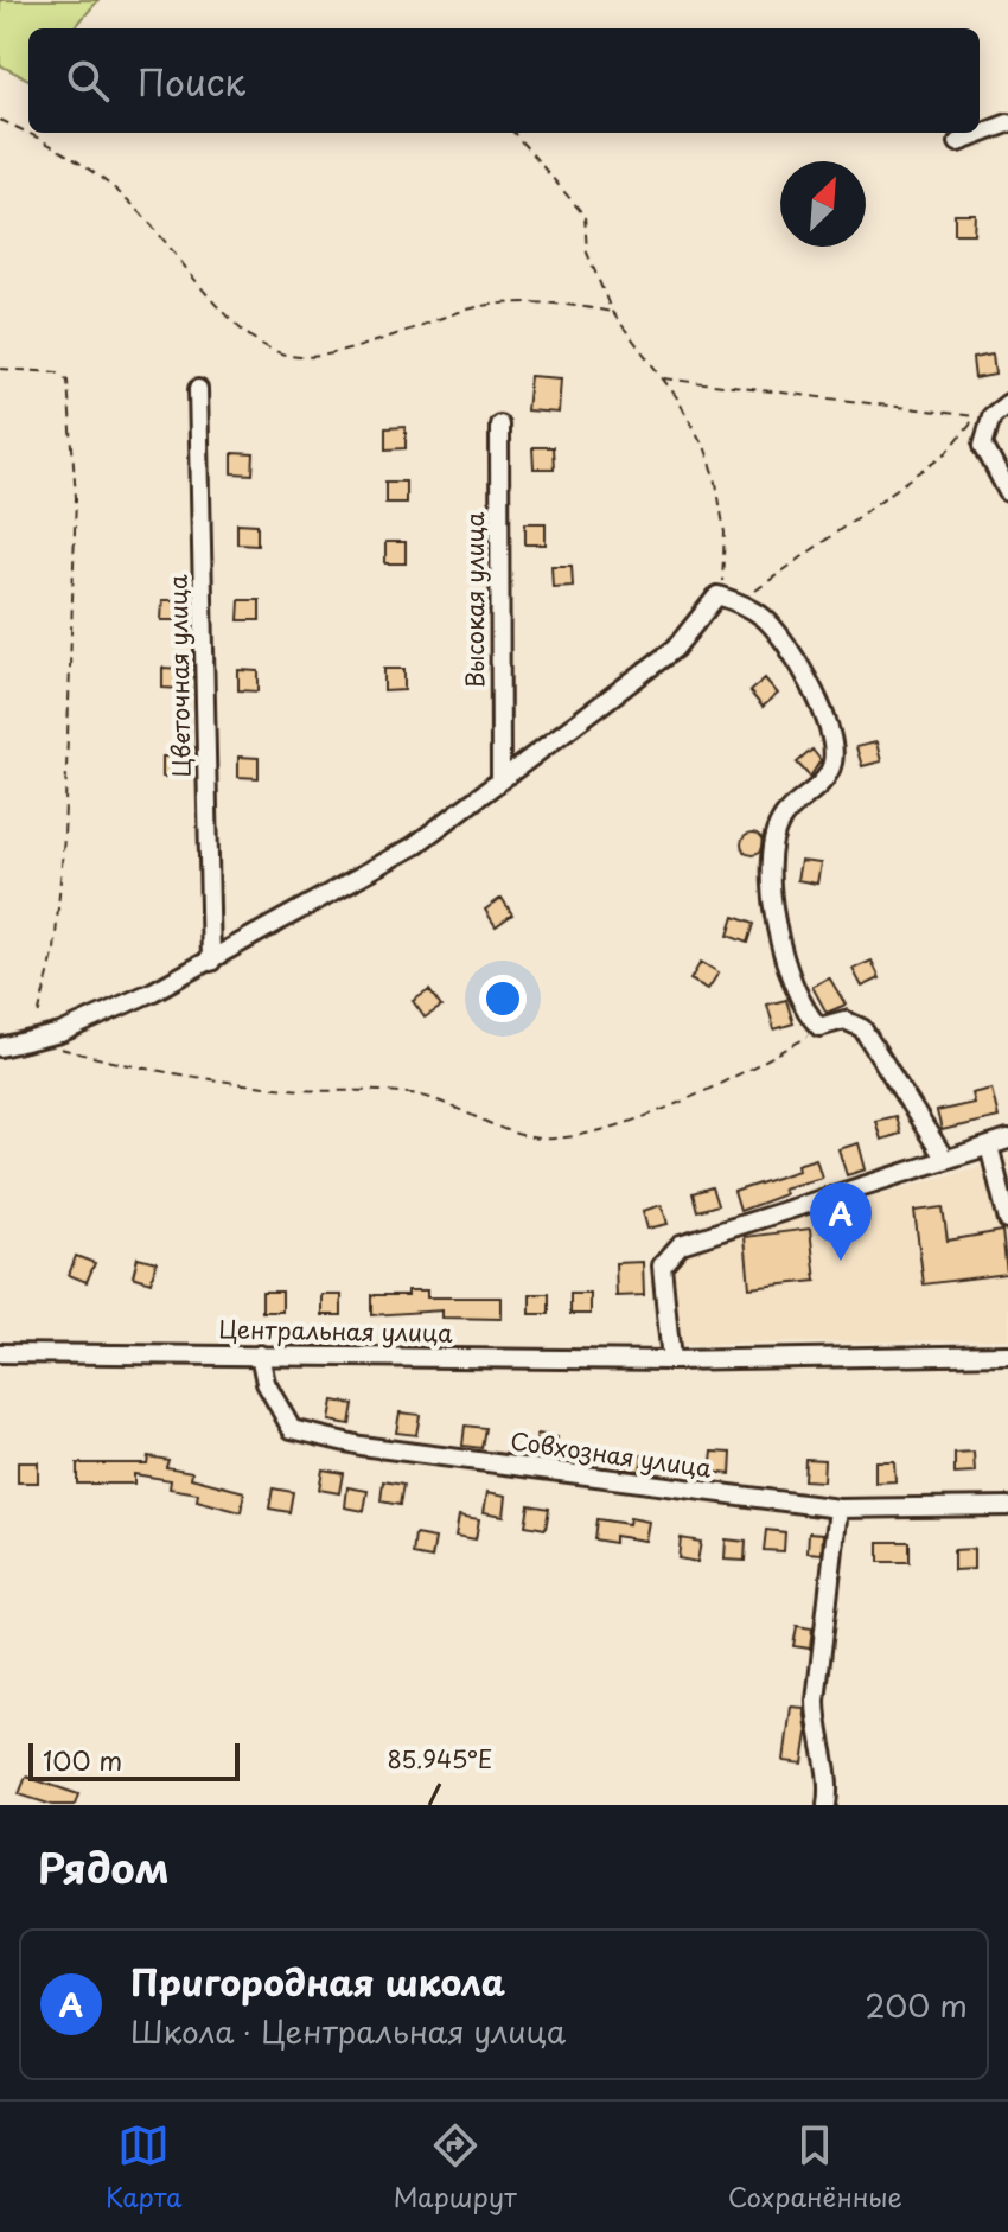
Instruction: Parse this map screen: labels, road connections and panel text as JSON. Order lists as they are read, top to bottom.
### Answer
{
  "streets": {
    "street": [
      "Высокая улица",
      "Цветочная улица",
      "Центральная улица",
      "Совхозная улица"
    ]
  },
  "crossings": [
    ["Центральная улица", "Совхозная улица"]
  ],
  "scale_bar": "100 m",
  "north": "top right",
  "page": {
    "search": "Поиск",
    "pins": "A",
    "scale": "100 m",
    "heading": "Рядом",
    "list": [
      {
        "mark": "A",
        "name": "Пригородная школа",
        "note": "Школа · Центральная улица",
        "value": "200 m"
      }
    ],
    "nav": ["Карта", "Маршрут", "Сохранённые"]
  },
  "coordinates": ["85.945°E"]
}
